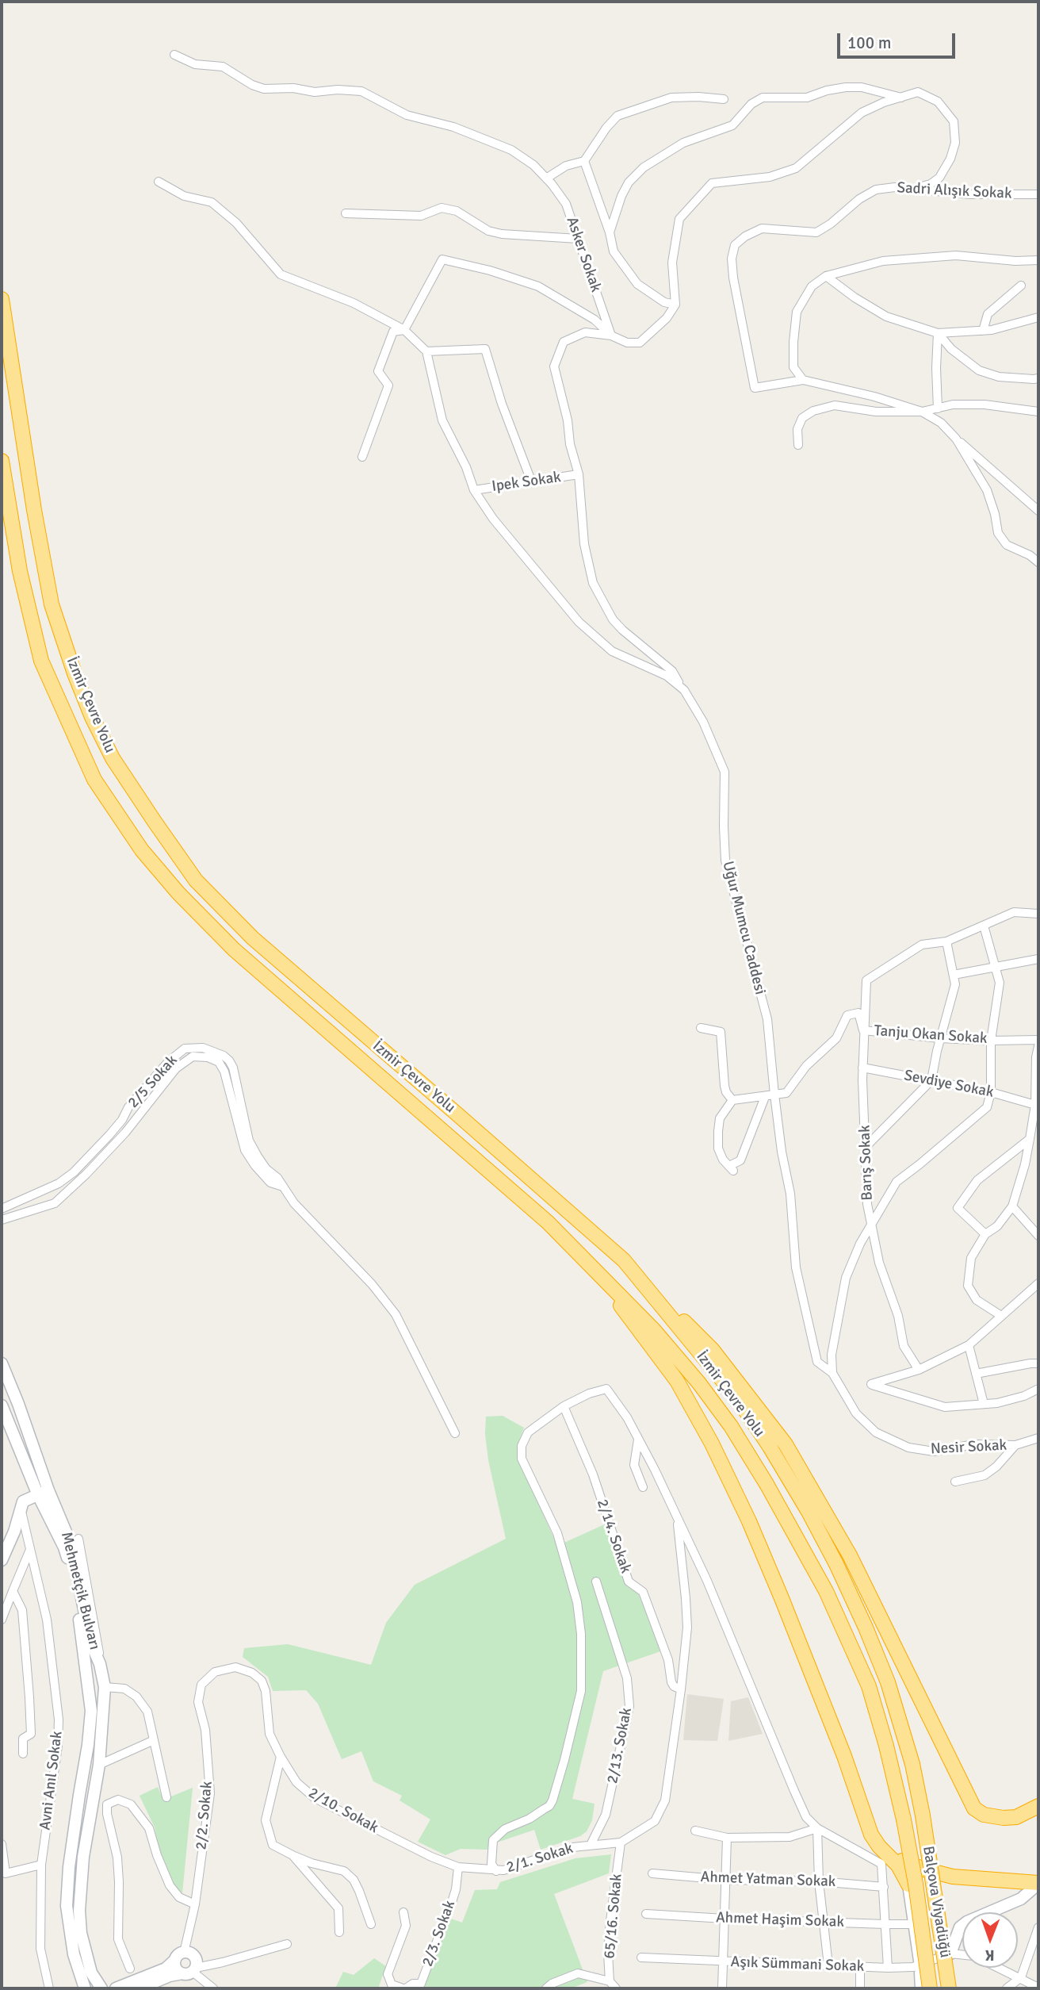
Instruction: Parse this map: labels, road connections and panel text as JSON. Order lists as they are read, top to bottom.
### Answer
{
  "streets": {
    "highway": ["İzmir Çevre Yolu", "Balçova Viyadüğü"],
    "main road": ["Mehmetçik Bulvarı"],
    "street": [
      "Sadri Alışık Sokak",
      "Asker Sokak",
      "Ipek Sokak",
      "Uğur Mumcu Caddesi",
      "Tanju Okan Sokak",
      "2/5 Sokak",
      "Sevdiye Sokak",
      "Barış Sokak",
      "Nesir Sokak",
      "2/14. Sokak",
      "2/13. Sokak",
      "Avni Anıl Sokak",
      "2/10. Sokak",
      "2/2. Sokak",
      "2/1. Sokak",
      "Ahmet Yatman Sokak",
      "65/16. Sokak",
      "Ahmet Haşim Sokak",
      "2/3. Sokak",
      "Aşık Sümmani Sokak"
    ]
  },
  "crossings": [
    ["Ipek Sokak", "Uğur Mumcu Caddesi"],
    ["İzmir Çevre Yolu", "Balçova Viyadüğü"],
    ["Uğur Mumcu Caddesi", "Tanju Okan Sokak"],
    ["Uğur Mumcu Caddesi", "Nesir Sokak"],
    ["Tanju Okan Sokak", "Barış Sokak"],
    ["Sevdiye Sokak", "Barış Sokak"],
    ["2/13. Sokak", "2/1. Sokak"],
    ["2/10. Sokak", "2/2. Sokak"],
    ["2/10. Sokak", "2/1. Sokak"],
    ["2/10. Sokak", "2/3. Sokak"],
    ["2/1. Sokak", "65/16. Sokak"],
    ["2/1. Sokak", "2/3. Sokak"]
  ],
  "scale_bar": "100 m",
  "north": "bottom"
}
